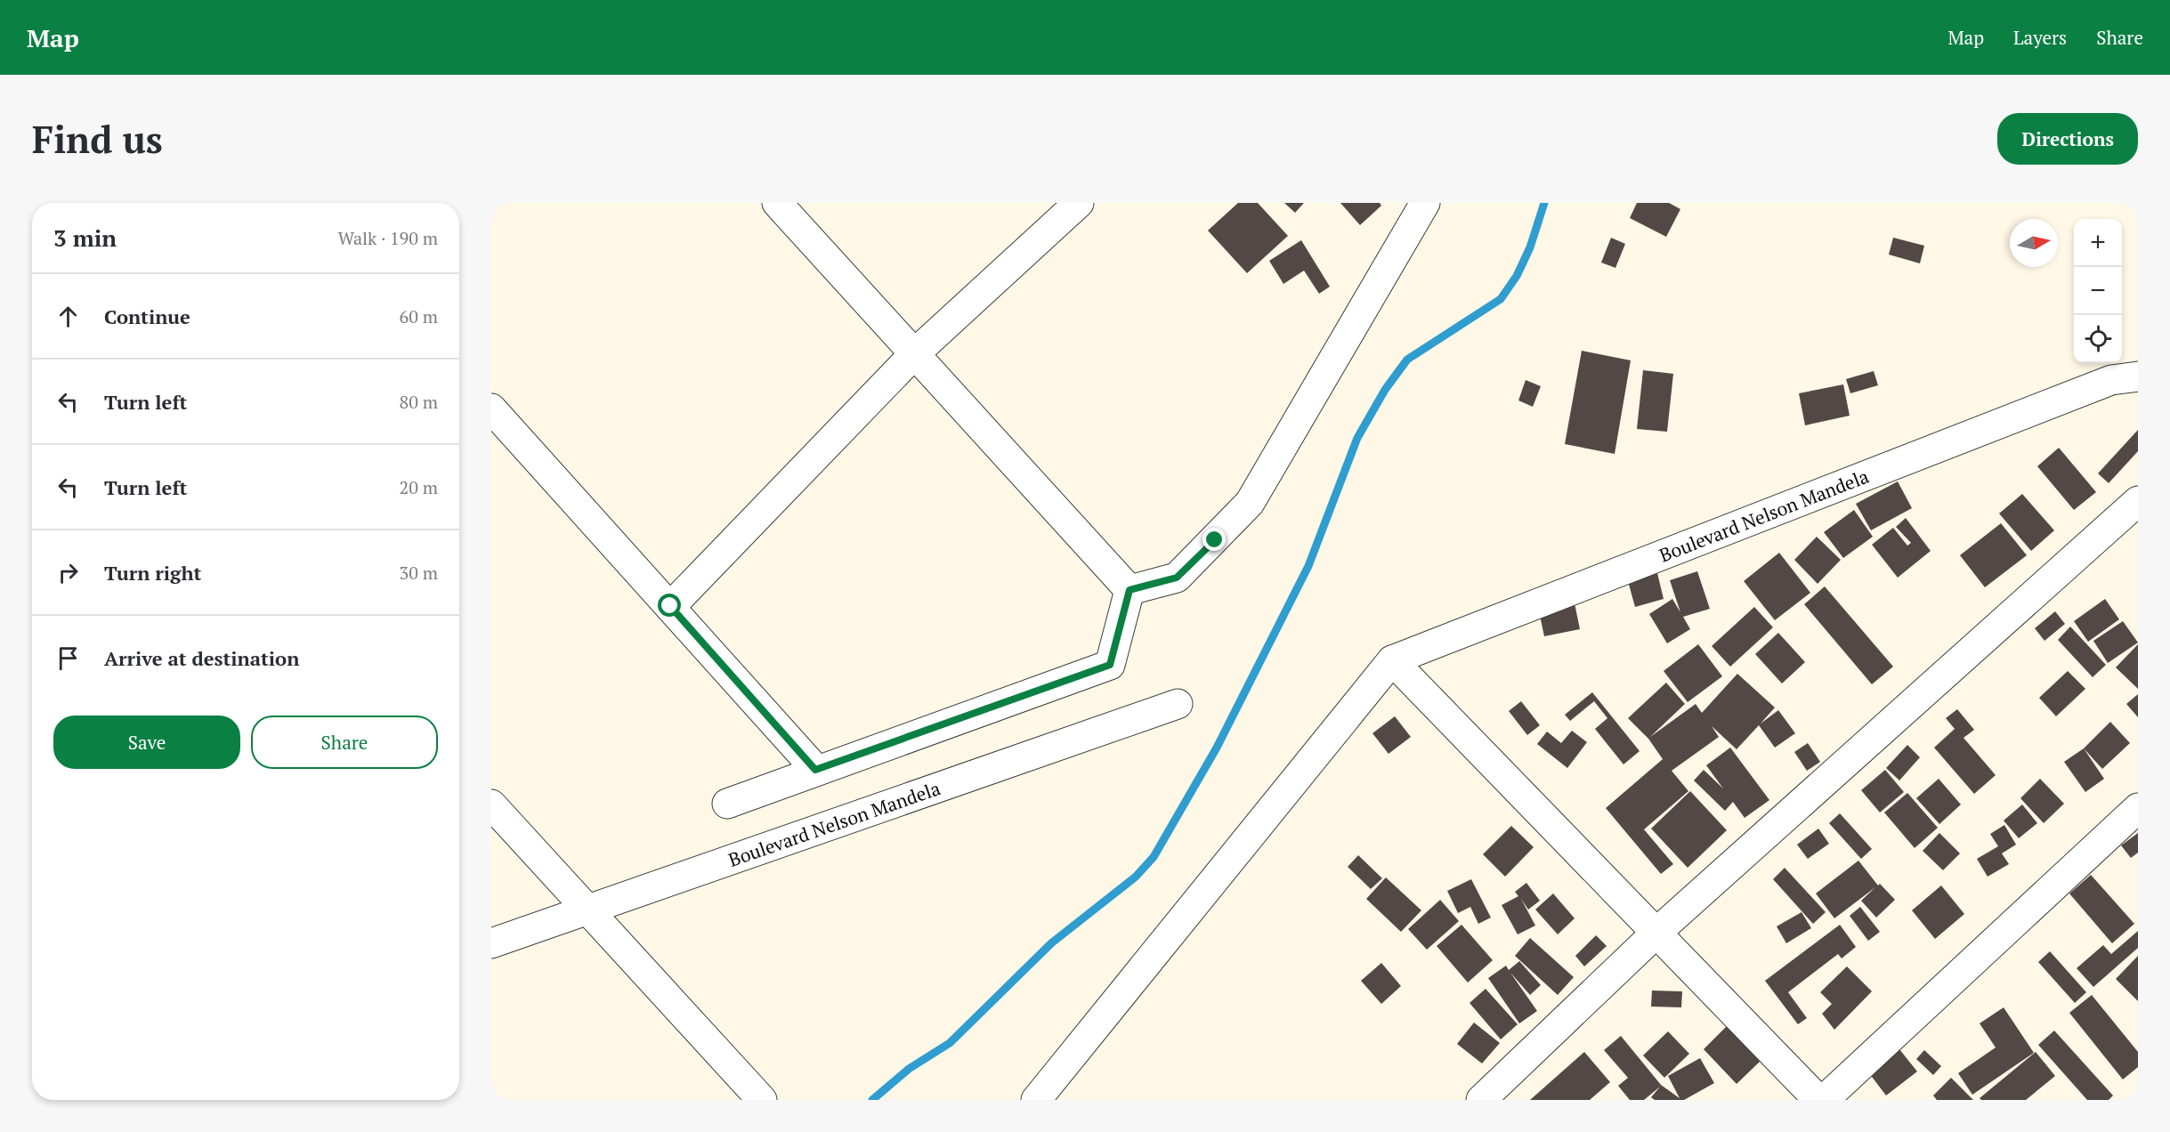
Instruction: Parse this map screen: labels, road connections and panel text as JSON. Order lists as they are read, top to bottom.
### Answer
{
  "streets": {
    "street": ["Boulevard Nelson Mandela"]
  },
  "north": "right",
  "page": {
    "header": "Map",
    "nav": ["Map", "Layers", "Share"],
    "buttons": [
      "Directions",
      ["Save", "Share"]
    ],
    "title": "Find us",
    "heading": ["3 min", "Walk · 190 m"],
    "map_buttons": ["+", "−"],
    "list": [
      ["Continue", "60 m"],
      ["Turn left", "80 m"],
      ["Turn left", "20 m"],
      ["Turn right", "30 m"],
      "Arrive at destination"
    ]
  }
}
